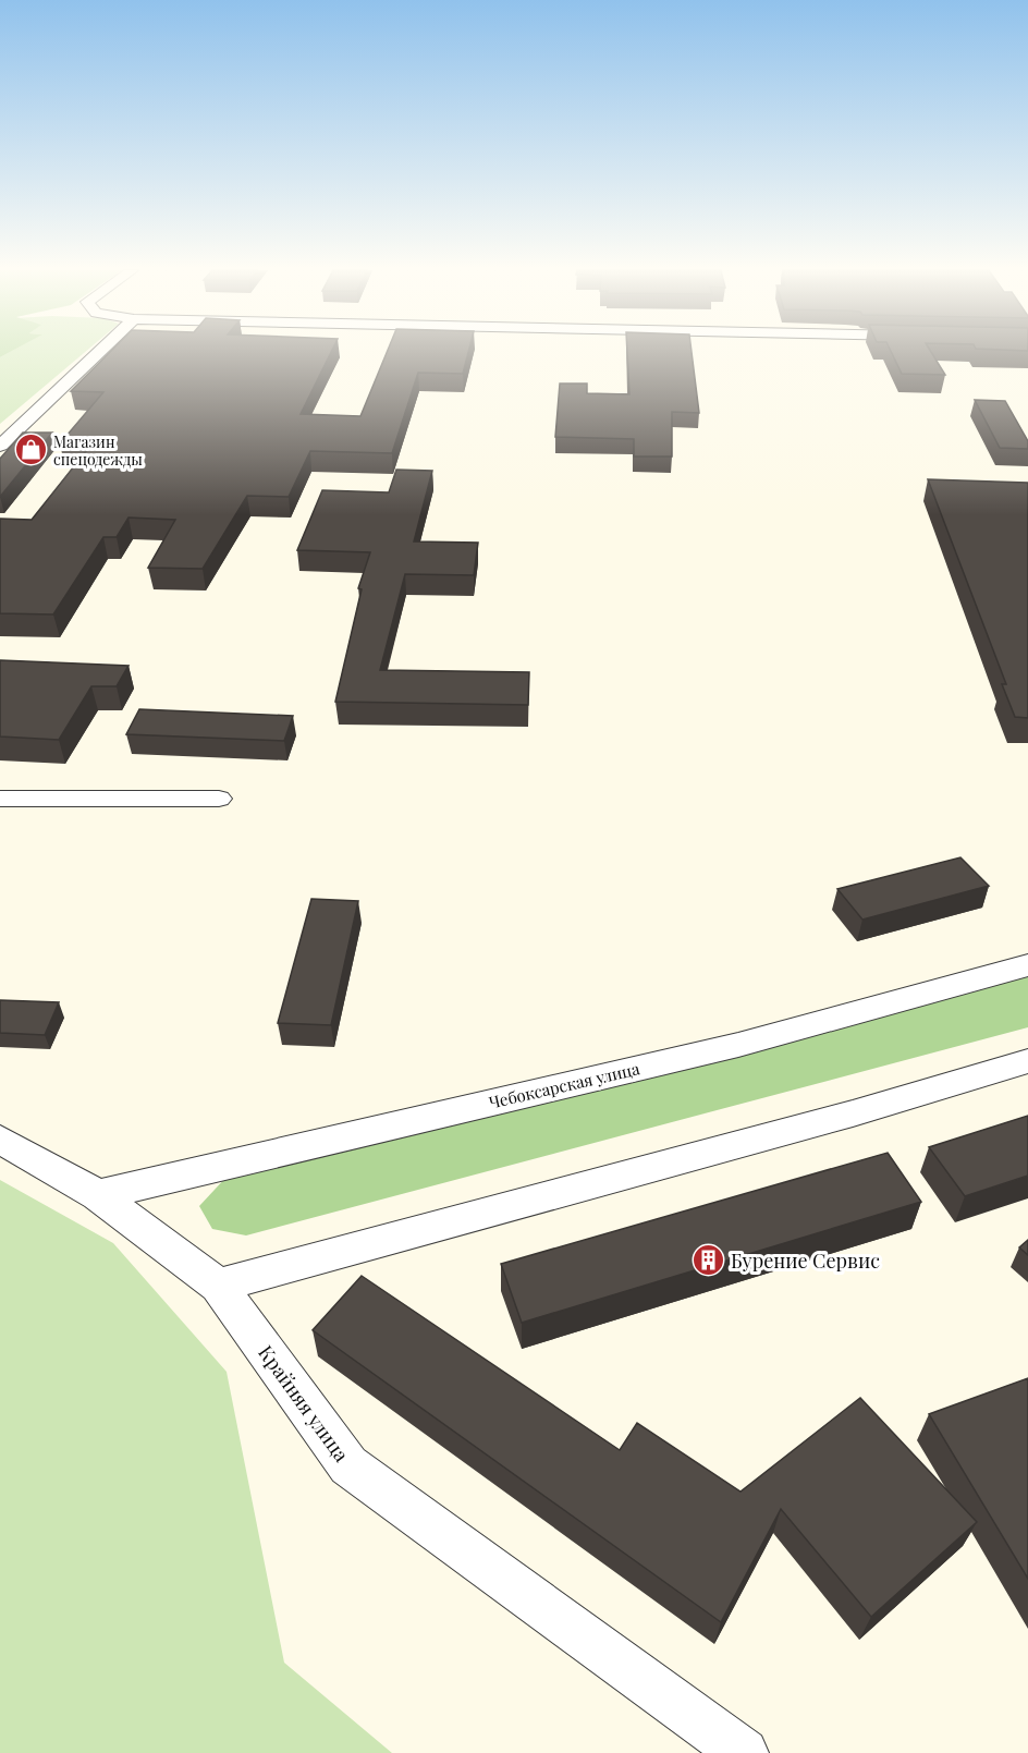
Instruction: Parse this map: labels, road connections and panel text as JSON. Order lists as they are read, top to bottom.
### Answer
{
  "streets": {
    "street": ["Чебоксарская улица", "Крайняя улица"]
  },
  "crossings": [
    ["Чебоксарская улица", "Крайняя улица"]
  ],
  "places": {
    "shop": ["Магазин спецодежды"],
    "building": ["Бурение Сервис"]
  }
}
